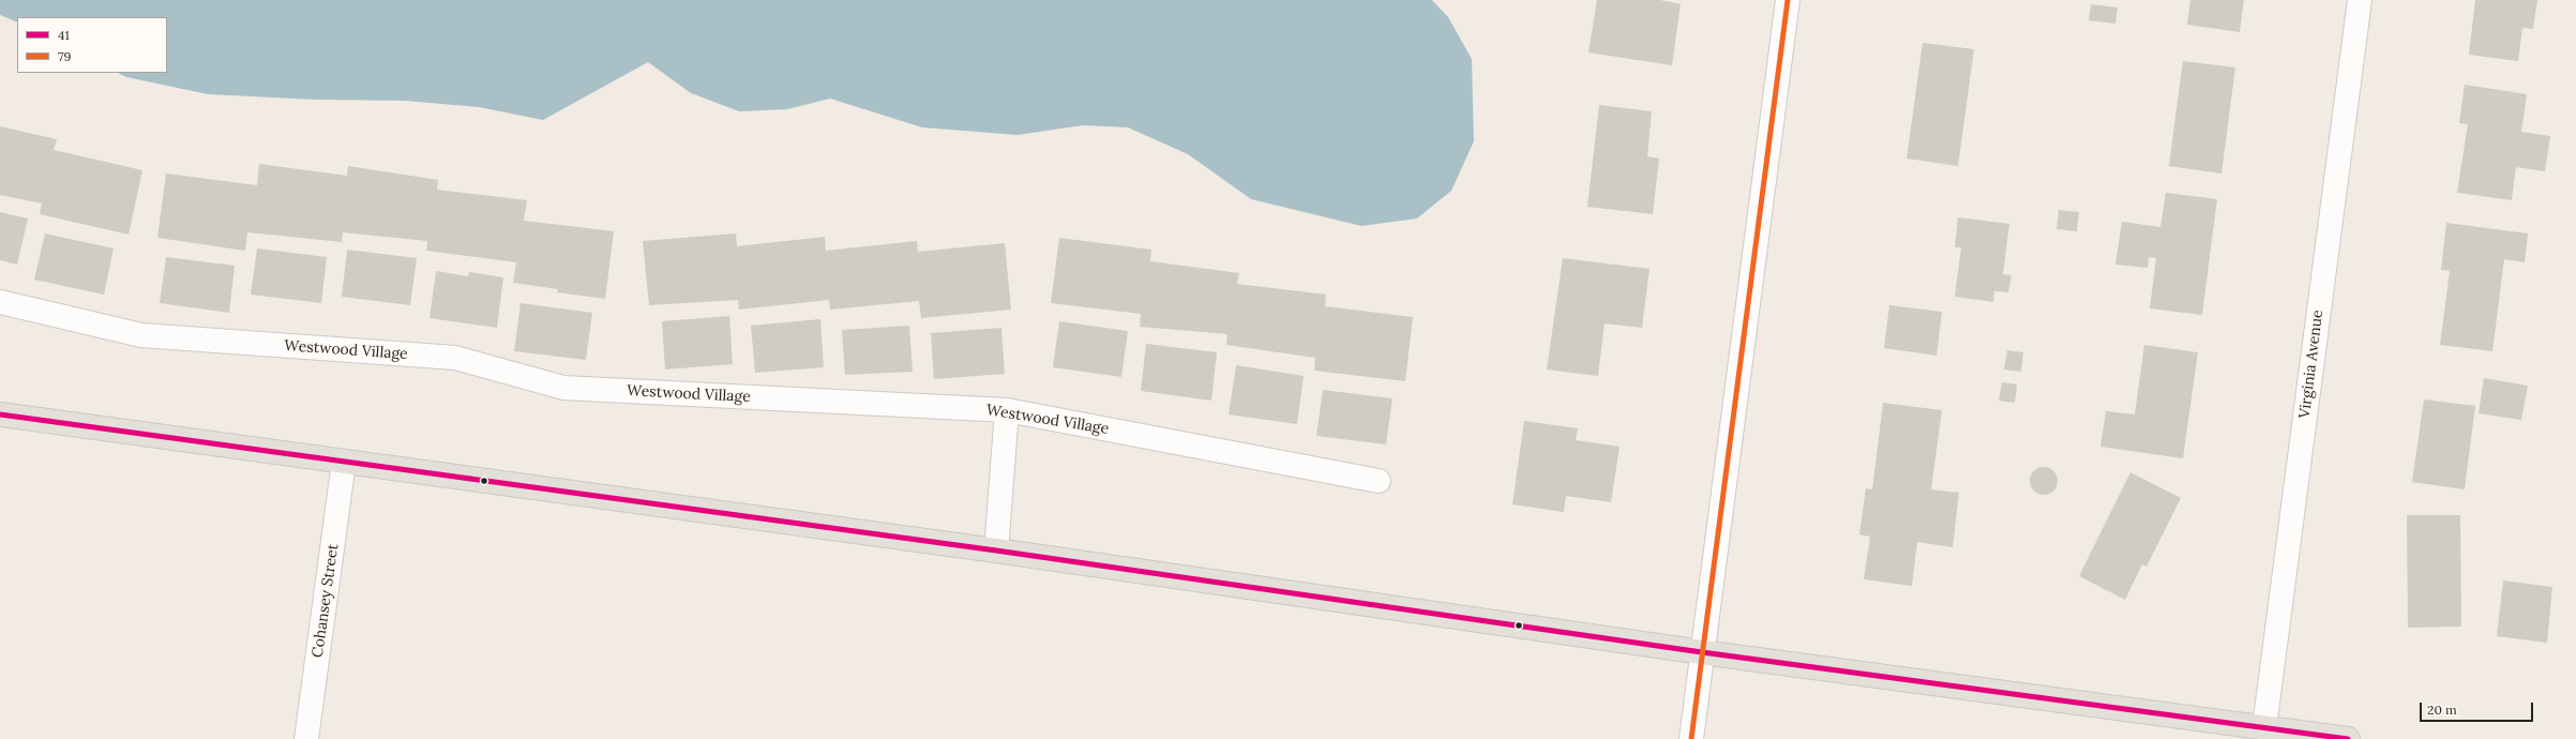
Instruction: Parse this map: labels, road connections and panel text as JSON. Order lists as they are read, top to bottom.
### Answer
{
  "streets": {
    "street": ["Westwood Village", "Virginia Avenue", "Cohansey Street"]
  },
  "lines": ["transit line 79", "transit line 41"],
  "legend": ["41", "79"],
  "scale_bar": "20 m"
}
